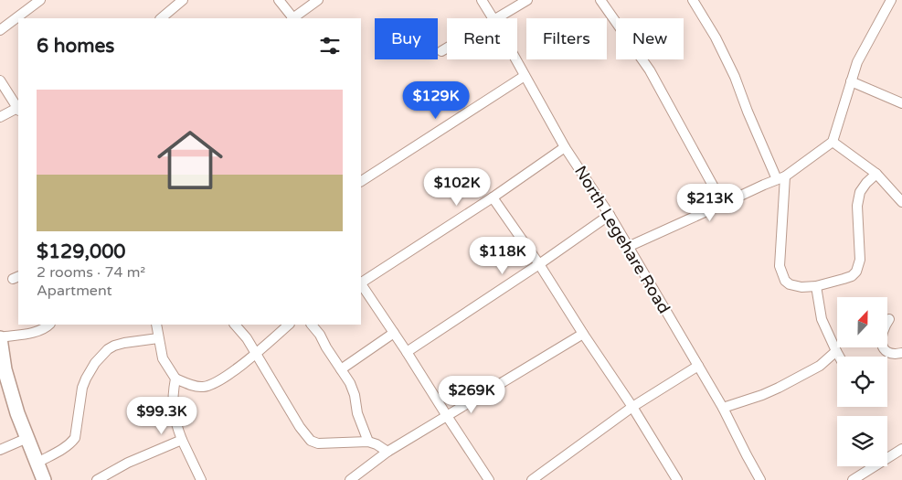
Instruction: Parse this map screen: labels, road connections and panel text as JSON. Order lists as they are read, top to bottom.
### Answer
{
  "streets": {
    "street": ["North Legehare Road"]
  },
  "north": "top",
  "page": {
    "chip": [
      "Buy",
      "Rent",
      "Filters",
      "New"
    ],
    "heading": "6 homes",
    "list": [
      {
        "name": "$129,000",
        "note": "2 rooms · 74 m² · Apartment"
      }
    ],
    "price": [
      "$129K",
      "$102K",
      "$213K",
      "$118K",
      "$269K",
      "$99.3K"
    ]
  }
}
